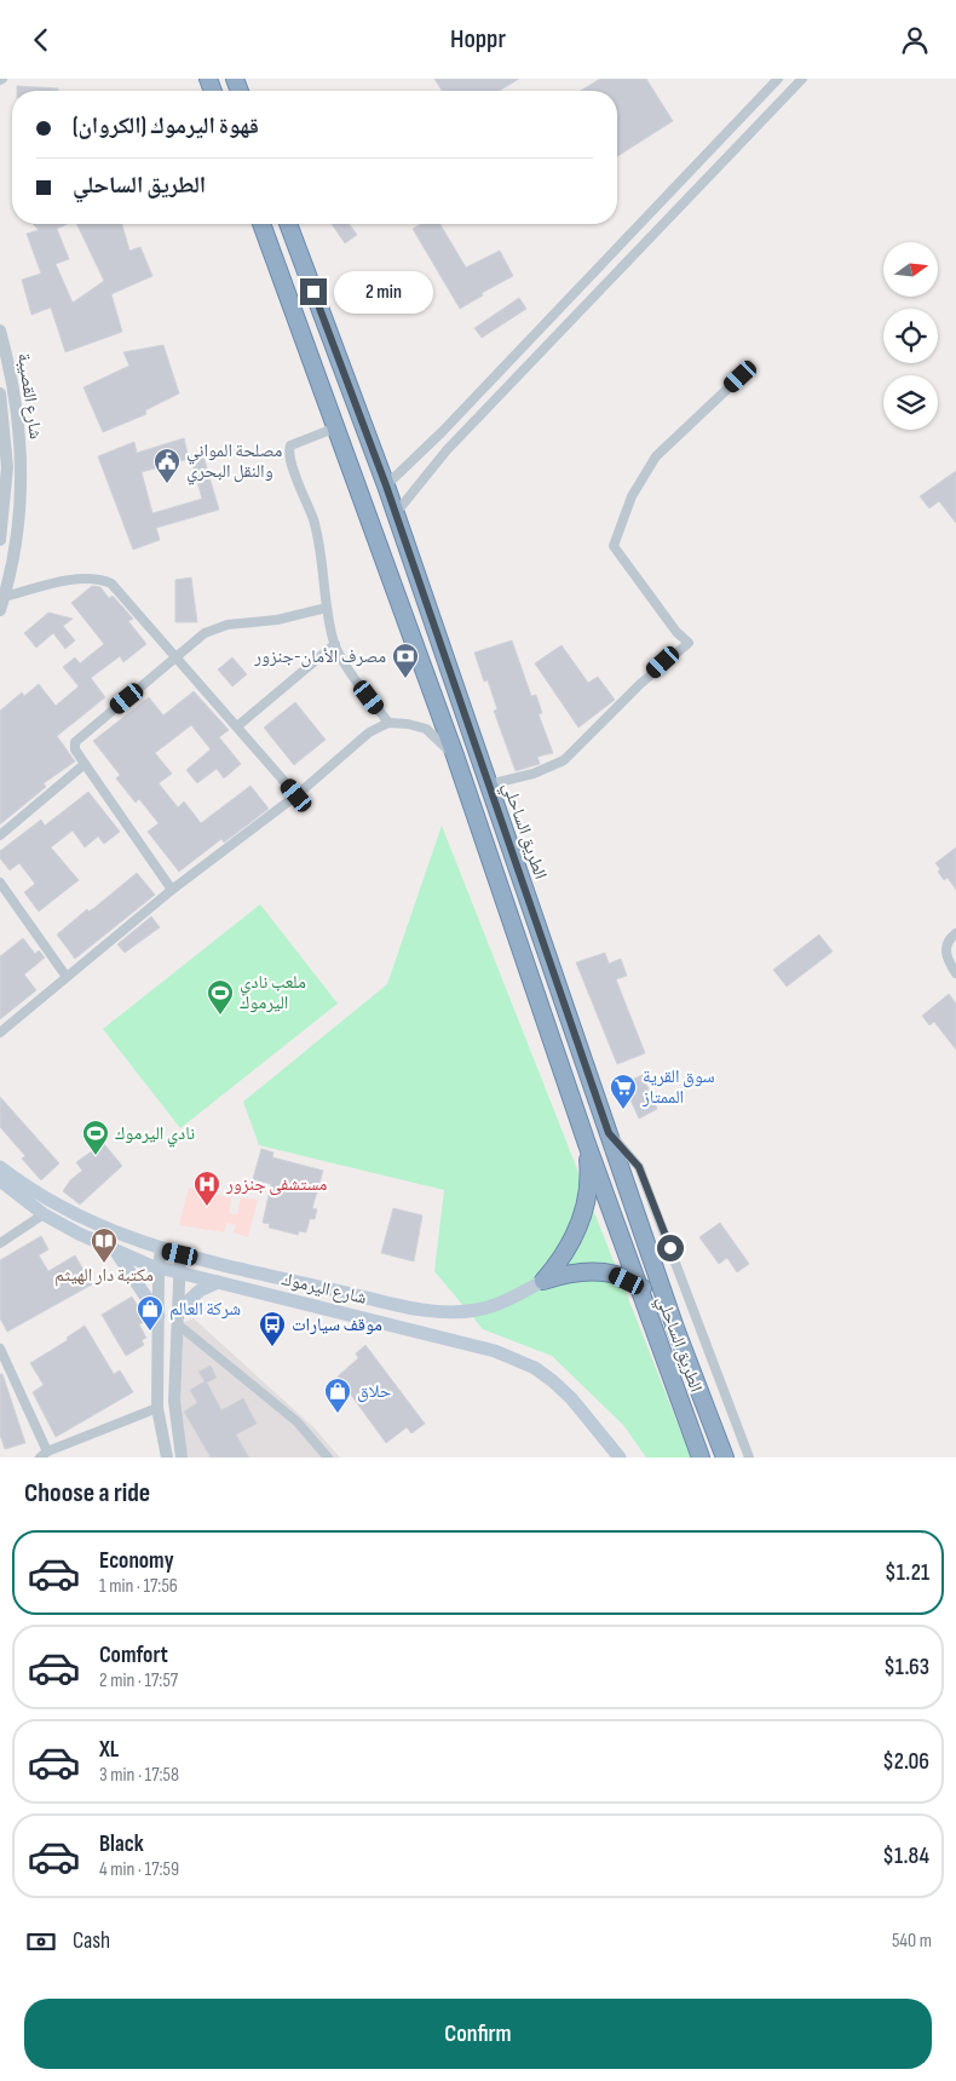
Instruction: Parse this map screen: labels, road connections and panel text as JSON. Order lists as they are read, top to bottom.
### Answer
{
  "streets": {
    "highway": ["الطريق الساحلي"],
    "main road": ["شارع اليرموك"],
    "street": ["شارع القصيبة"]
  },
  "places": {
    "public building": ["مصلحة المواني والنقل البحري"],
    "bank": ["مصرف الأمان-جنزور"],
    "sports": ["ملعب نادي اليرموك", "نادي اليرموك"],
    "supermarket": ["سوق القرية الممتاز"],
    "hospital": ["مستشفى جنزور"],
    "library": ["مكتبة دار الهيثم"],
    "shop": ["شركة العالم", "حلاق"],
    "bus stop": ["موقف سيارات"]
  },
  "north": "right",
  "page": {
    "header": "Hoppr",
    "banner": ["قهوة اليرموك (الكروان)", "الطريق الساحلي"],
    "bubble": "2 min",
    "heading": "Choose a ride",
    "list": [
      {
        "name": "Economy",
        "note": "1 min · 17:56",
        "value": "$1.21"
      },
      {
        "name": "Comfort",
        "note": "2 min · 17:57",
        "value": "$1.63"
      },
      {
        "name": "XL",
        "note": "3 min · 17:58",
        "value": "$2.06"
      },
      {
        "name": "Black",
        "note": "4 min · 17:59",
        "value": "$1.84"
      }
    ],
    "pay": ["Cash", "540 m"],
    "buttons": "Confirm"
  }
}
